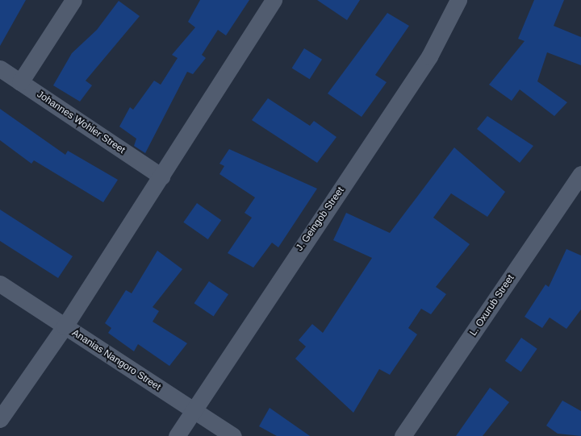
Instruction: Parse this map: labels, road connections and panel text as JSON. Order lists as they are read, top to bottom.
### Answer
{
  "streets": {
    "street": [
      "Johannes Wohler Street",
      "J. Geingob Street",
      "L. Oxurub Street",
      "Ananias Nangoro Street"
    ]
  },
  "crossings": [
    ["J. Geingob Street", "Ananias Nangoro Street"]
  ]
}
